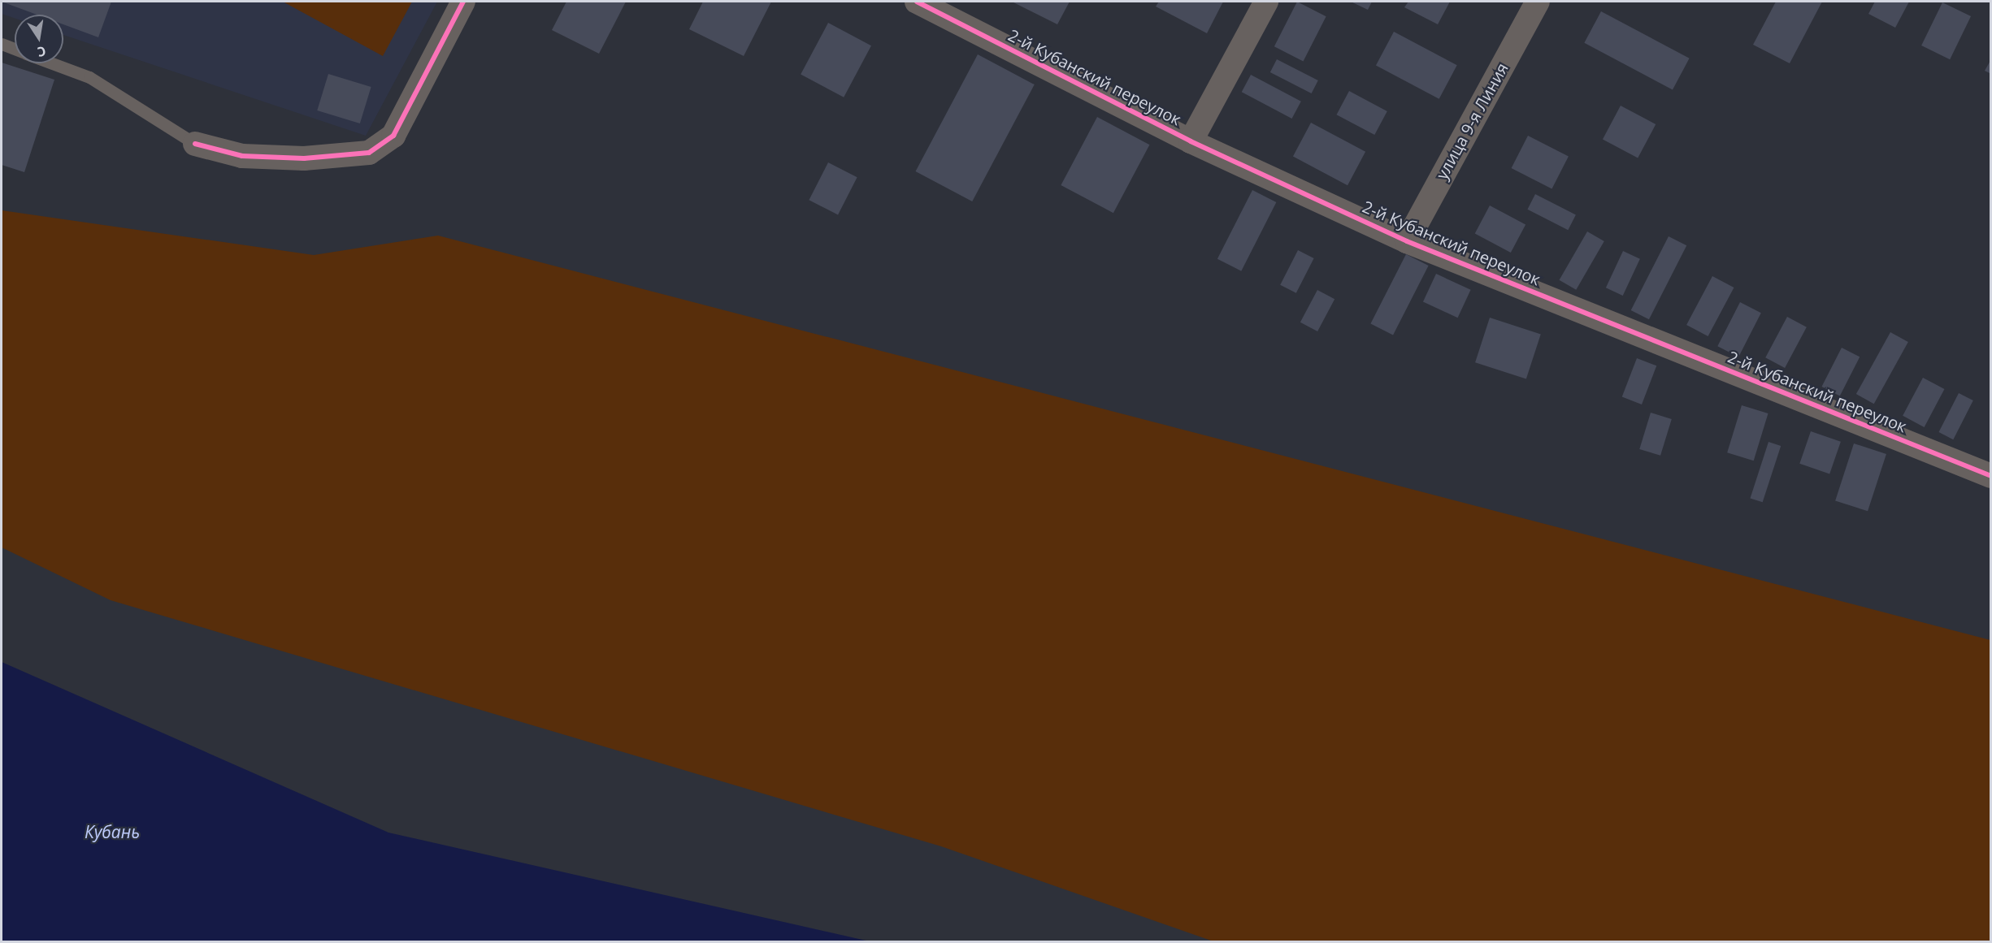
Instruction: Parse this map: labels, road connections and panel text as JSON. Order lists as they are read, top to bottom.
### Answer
{
  "streets": {
    "street": ["2-й Кубанский переулок", "улица 9-я Линия"]
  },
  "crossings": [
    ["2-й Кубанский переулок", "улица 9-я Линия"]
  ],
  "water": ["Кубань"],
  "north": "bottom"
}
